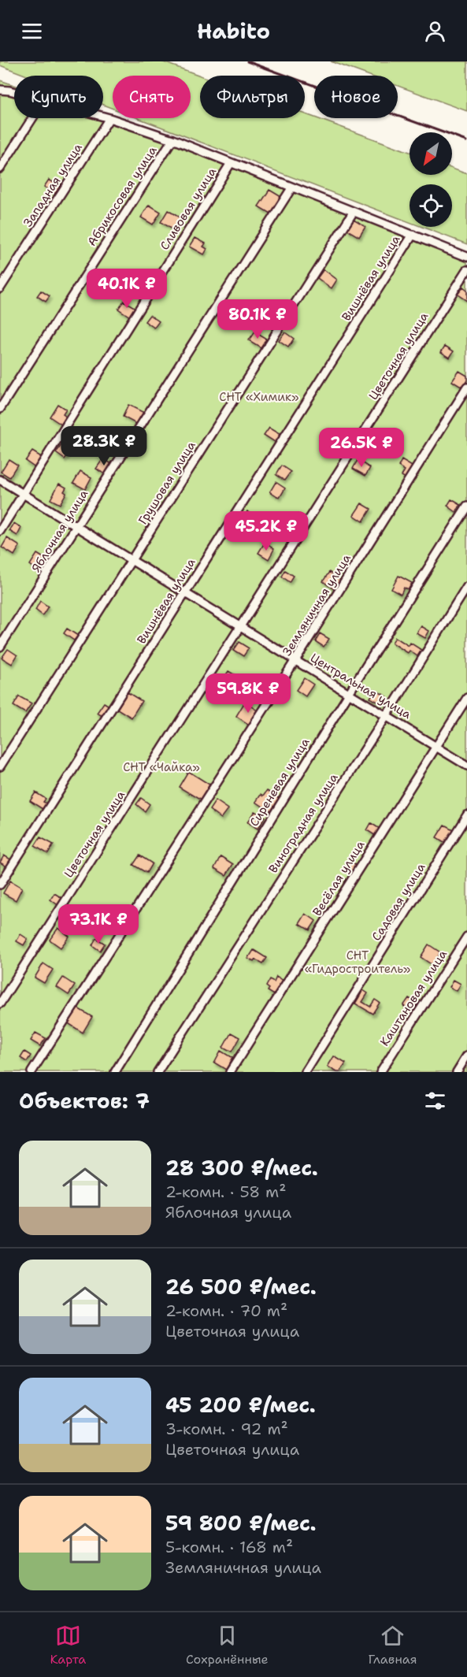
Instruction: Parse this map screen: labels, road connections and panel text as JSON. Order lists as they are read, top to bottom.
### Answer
{
  "streets": {
    "street": [
      "Западная улица",
      "Абрикосовая улица",
      "Сливовая улица",
      "Вишнёвая улица",
      "Цветочная улица",
      "Грушовая улица",
      "Яблочная улица",
      "Земляничная улица",
      "Центральная улица",
      "Сиреневая улица",
      "Виноградная улица",
      "Весёлая улица",
      "Садовая улица",
      "Каштановая улица"
    ]
  },
  "crossings": [
    ["Сливовая улица", "Центральная улица"],
    ["Вишнёвая улица", "Центральная улица"],
    ["Цветочная улица", "Центральная улица"],
    ["Грушовая улица", "Центральная улица"],
    ["Яблочная улица", "Центральная улица"],
    ["Земляничная улица", "Центральная улица"],
    ["Центральная улица", "Сиреневая улица"],
    ["Центральная улица", "Виноградная улица"],
    ["Центральная улица", "Весёлая улица"]
  ],
  "parks": ["СНТ «Химик»", "СНТ «Чайка»", "СНТ «Гидростроитель»"],
  "north": "bottom left",
  "page": {
    "header": "Habito",
    "chip": [
      "Купить",
      "Снять",
      "Фильтры",
      "Новое"
    ],
    "price": [
      "40.1K ₽",
      "80.1K ₽",
      "28.3K ₽",
      "26.5K ₽",
      "45.2K ₽",
      "59.8K ₽",
      "73.1K ₽"
    ],
    "heading": "Объектов: 7",
    "list": [
      {
        "name": "28 300 ₽/мес.",
        "note": "2-комн. · 58 m² · Яблочная улица"
      },
      {
        "name": "26 500 ₽/мес.",
        "note": "2-комн. · 70 m² · Цветочная улица"
      },
      {
        "name": "45 200 ₽/мес.",
        "note": "3-комн. · 92 m² · Цветочная улица"
      },
      {
        "name": "59 800 ₽/мес.",
        "note": "5-комн. · 168 m² · Земляничная улица"
      }
    ],
    "tabs": ["Карта", "Сохранённые", "Главная"]
  }
}
